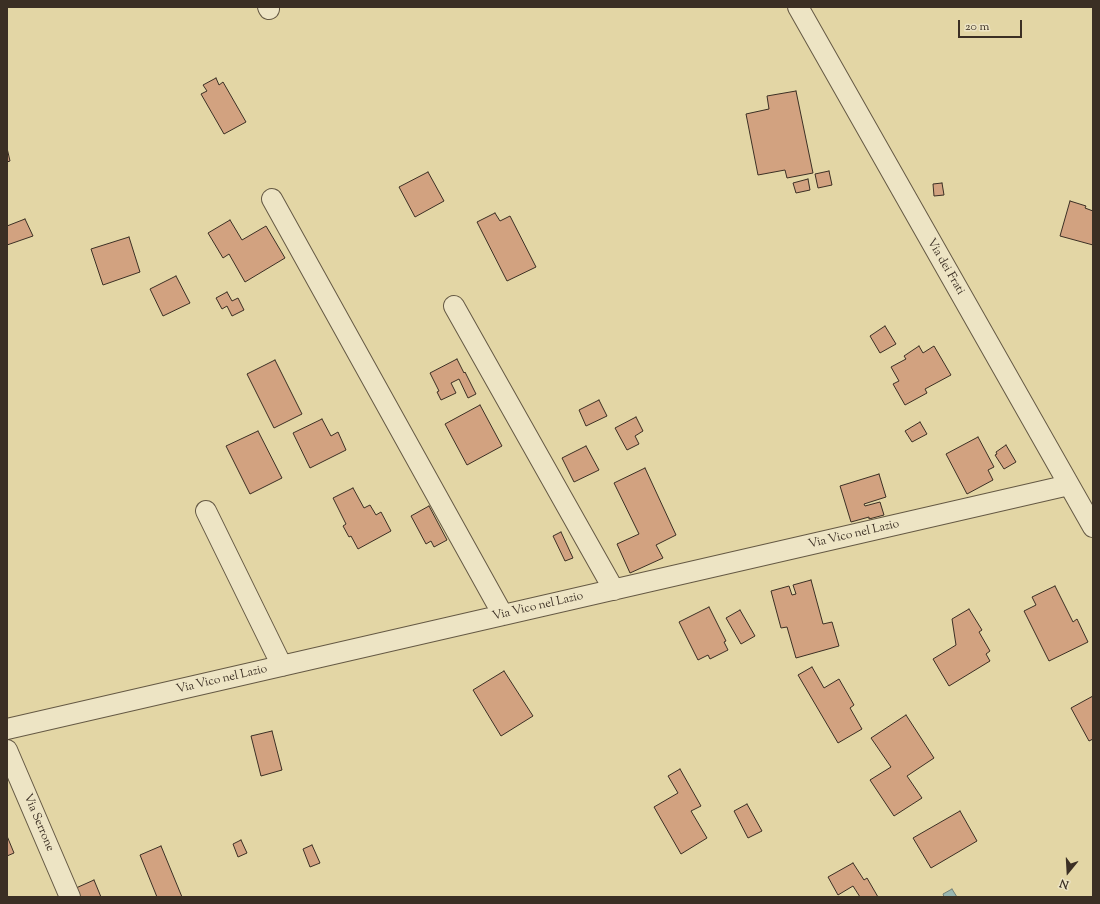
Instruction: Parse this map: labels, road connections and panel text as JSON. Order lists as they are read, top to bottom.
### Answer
{
  "streets": {
    "street": ["Via dei Frati", "Via Vico nel Lazio", "Via Serrone"]
  },
  "crossings": [
    ["Via dei Frati", "Via Vico nel Lazio"]
  ],
  "scale_bar": "20 m",
  "north": "bottom"
}
